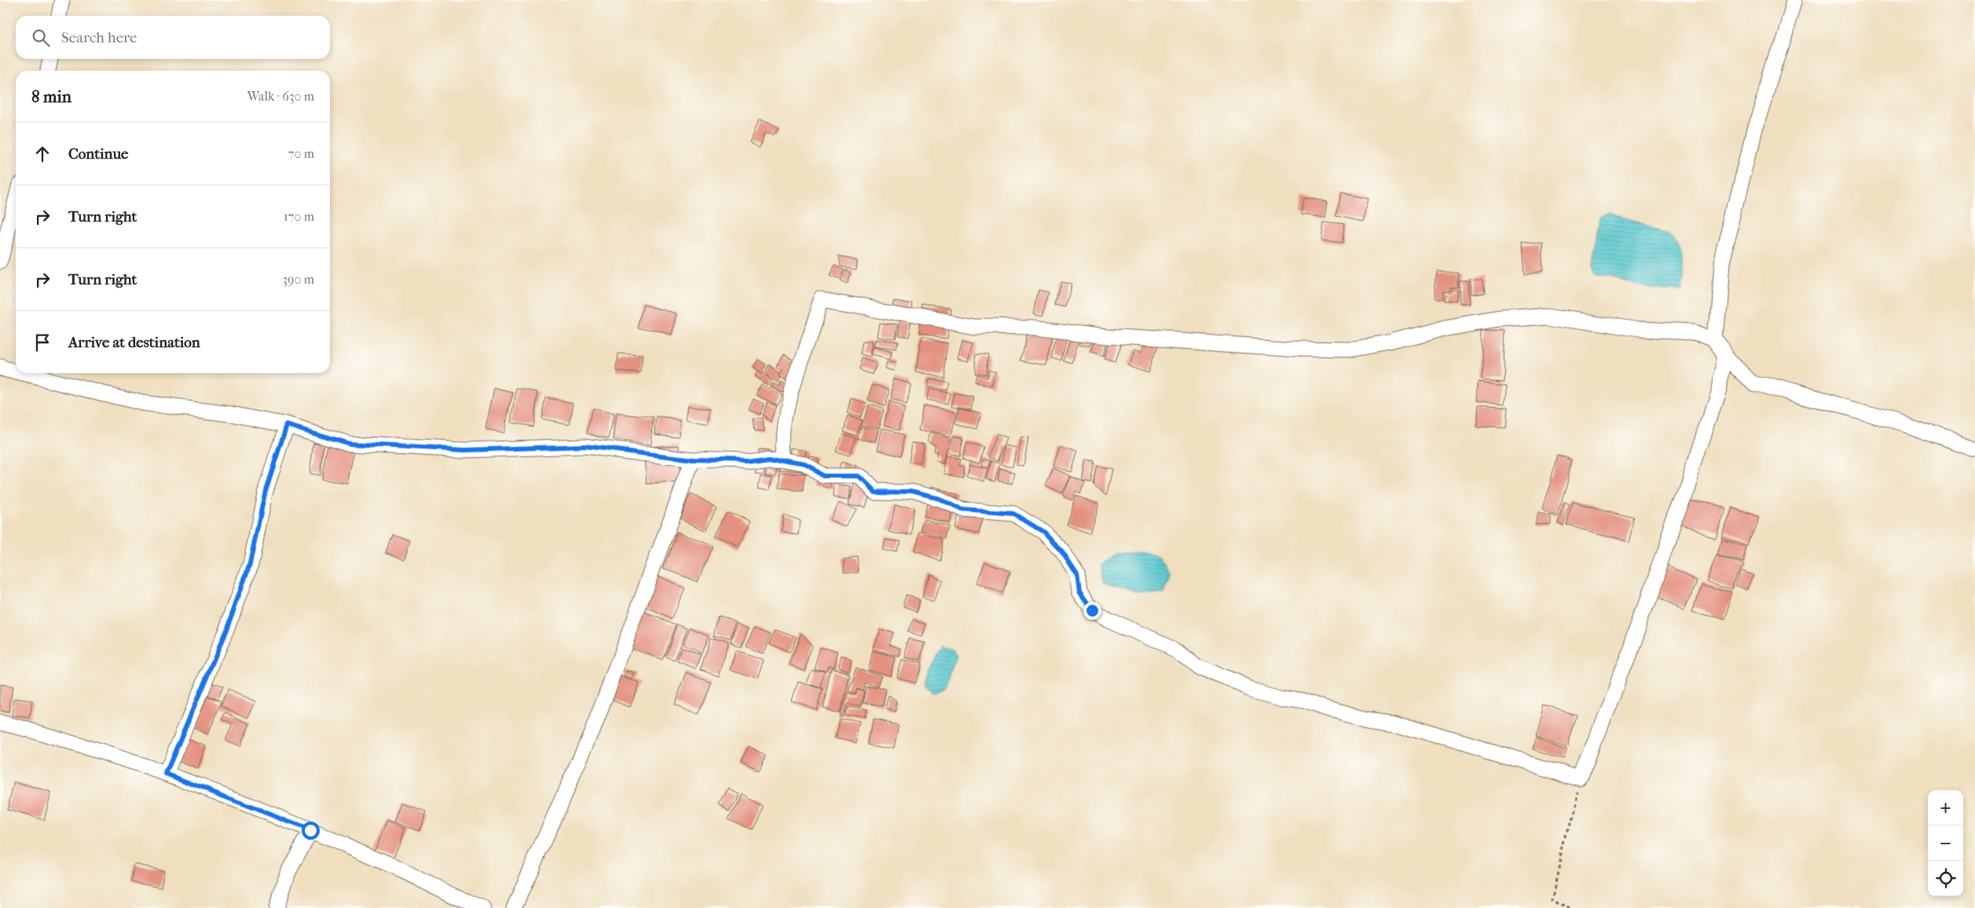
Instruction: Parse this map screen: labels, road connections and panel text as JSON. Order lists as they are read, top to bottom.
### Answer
{
  "page": {
    "search": "Search here",
    "heading": ["8 min", "Walk · 630 m"],
    "list": [
      ["Continue", "70 m"],
      ["Turn right", "170 m"],
      ["Turn right", "390 m"],
      "Arrive at destination"
    ],
    "map_buttons": ["+", "−"]
  }
}
